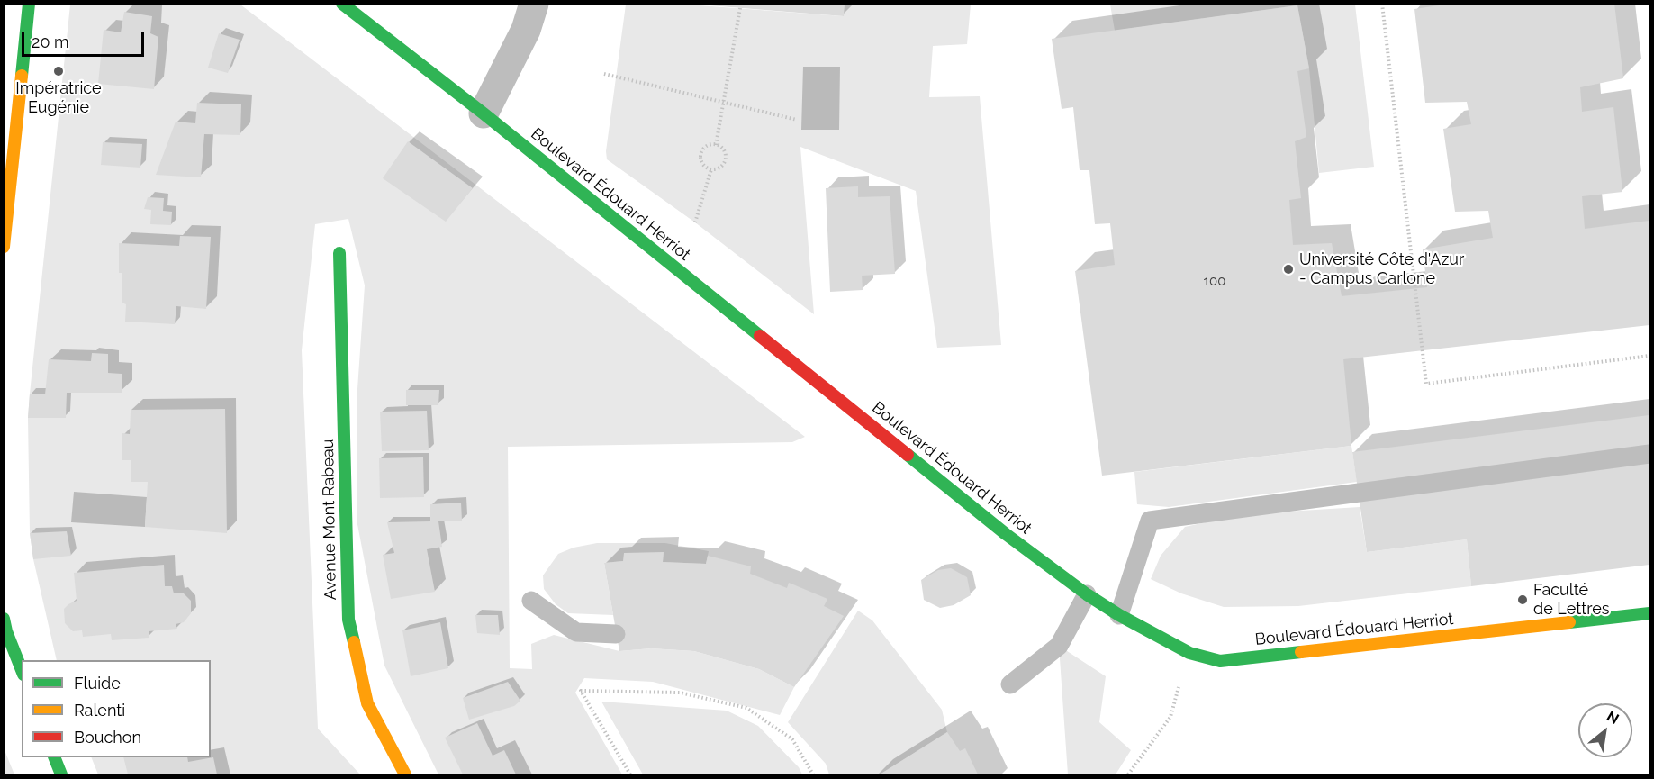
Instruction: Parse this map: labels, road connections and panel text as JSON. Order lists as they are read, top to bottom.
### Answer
{
  "streets": {
    "street": ["Boulevard Édouard Herriot", "Avenue Mont Rabeau"]
  },
  "places": ["Impératrice Eugénie", "Université Côte d'Azur - Campus Carlone", "Faculté de Lettres"],
  "house_numbers": ["100"],
  "legend": ["Fluide", "Ralenti", "Bouchon"],
  "scale_bar": "20 m",
  "north": "top right"
}
